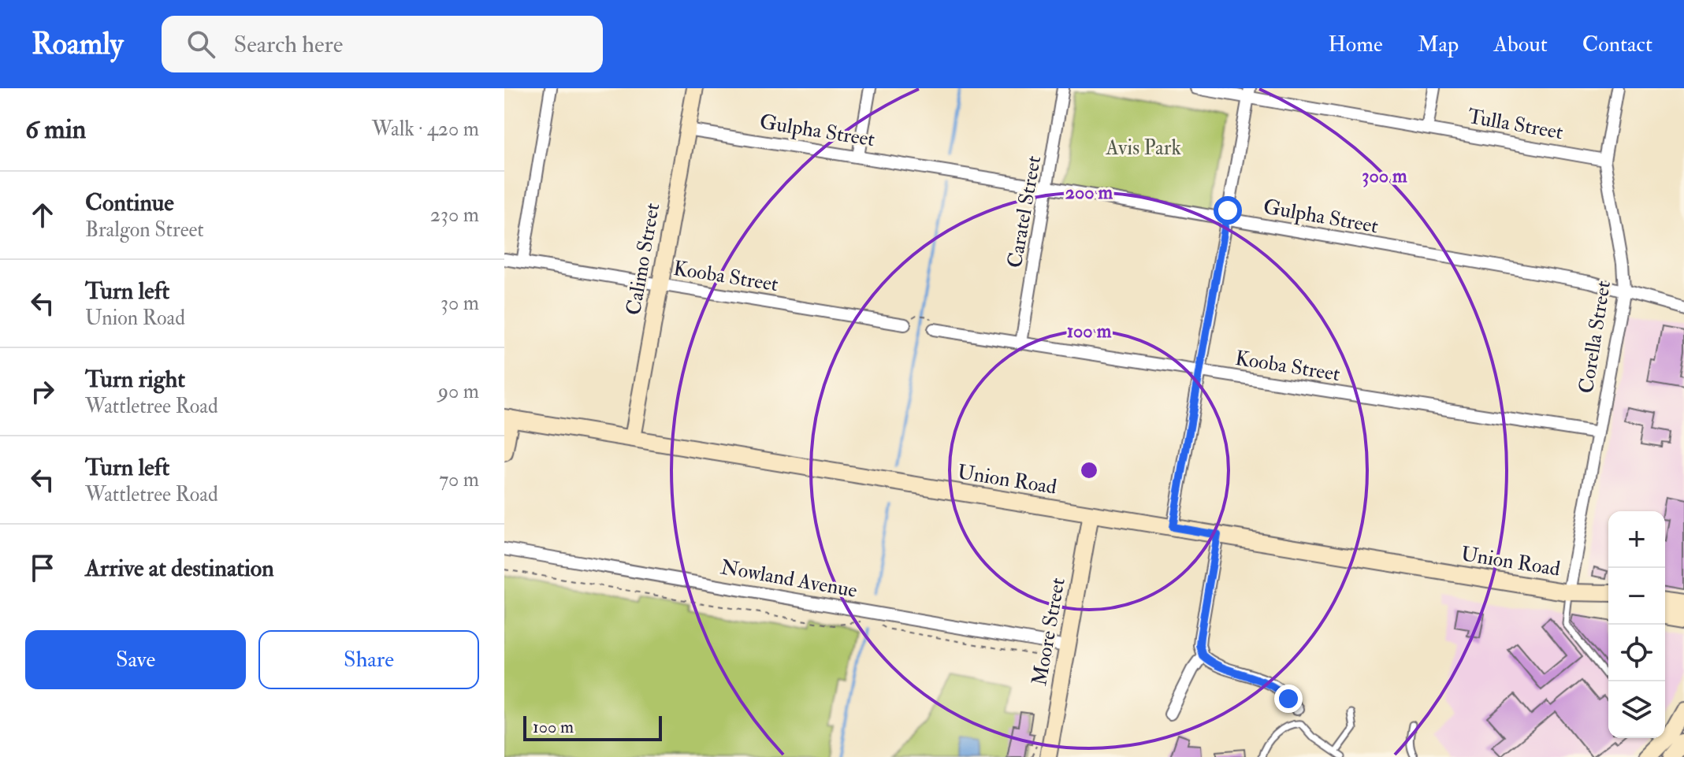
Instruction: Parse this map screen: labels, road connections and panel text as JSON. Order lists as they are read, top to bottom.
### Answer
{
  "streets": {
    "main road": ["Calimo Street", "Union Road", "Moore Street"],
    "street": [
      "Tulla Street",
      "Gulpha Street",
      "Caratel Street",
      "Kooba Street",
      "Corella Street",
      "Nowland Avenue"
    ]
  },
  "crossings": [
    ["Tulla Street", "Corella Street"],
    ["Gulpha Street", "Caratel Street"],
    ["Gulpha Street", "Calimo Street"],
    ["Gulpha Street", "Corella Street"],
    ["Caratel Street", "Kooba Street"],
    ["Calimo Street", "Kooba Street"],
    ["Calimo Street", "Union Road"],
    ["Kooba Street", "Corella Street"],
    ["Corella Street", "Union Road"],
    ["Union Road", "Moore Street"],
    ["Nowland Avenue", "Moore Street"]
  ],
  "parks": ["Avis Park"],
  "scale_bar": "100 m",
  "page": {
    "header": "Roamly",
    "search": "Search here",
    "nav": [
      "Home",
      "Map",
      "About",
      "Contact"
    ],
    "heading": ["6 min", "Walk · 420 m"],
    "list": [
      ["Continue", "Bralgon Street", "230 m"],
      ["Turn left", "Union Road", "30 m"],
      ["Turn right", "Wattletree Road", "90 m"],
      ["Turn left", "Wattletree Road", "70 m"],
      "Arrive at destination"
    ],
    "map_buttons": ["+", "−"],
    "buttons": ["Save", "Share"],
    "scale": "100 m"
  },
  "rings": ["300 m", "200 m", "100 m"]
}
